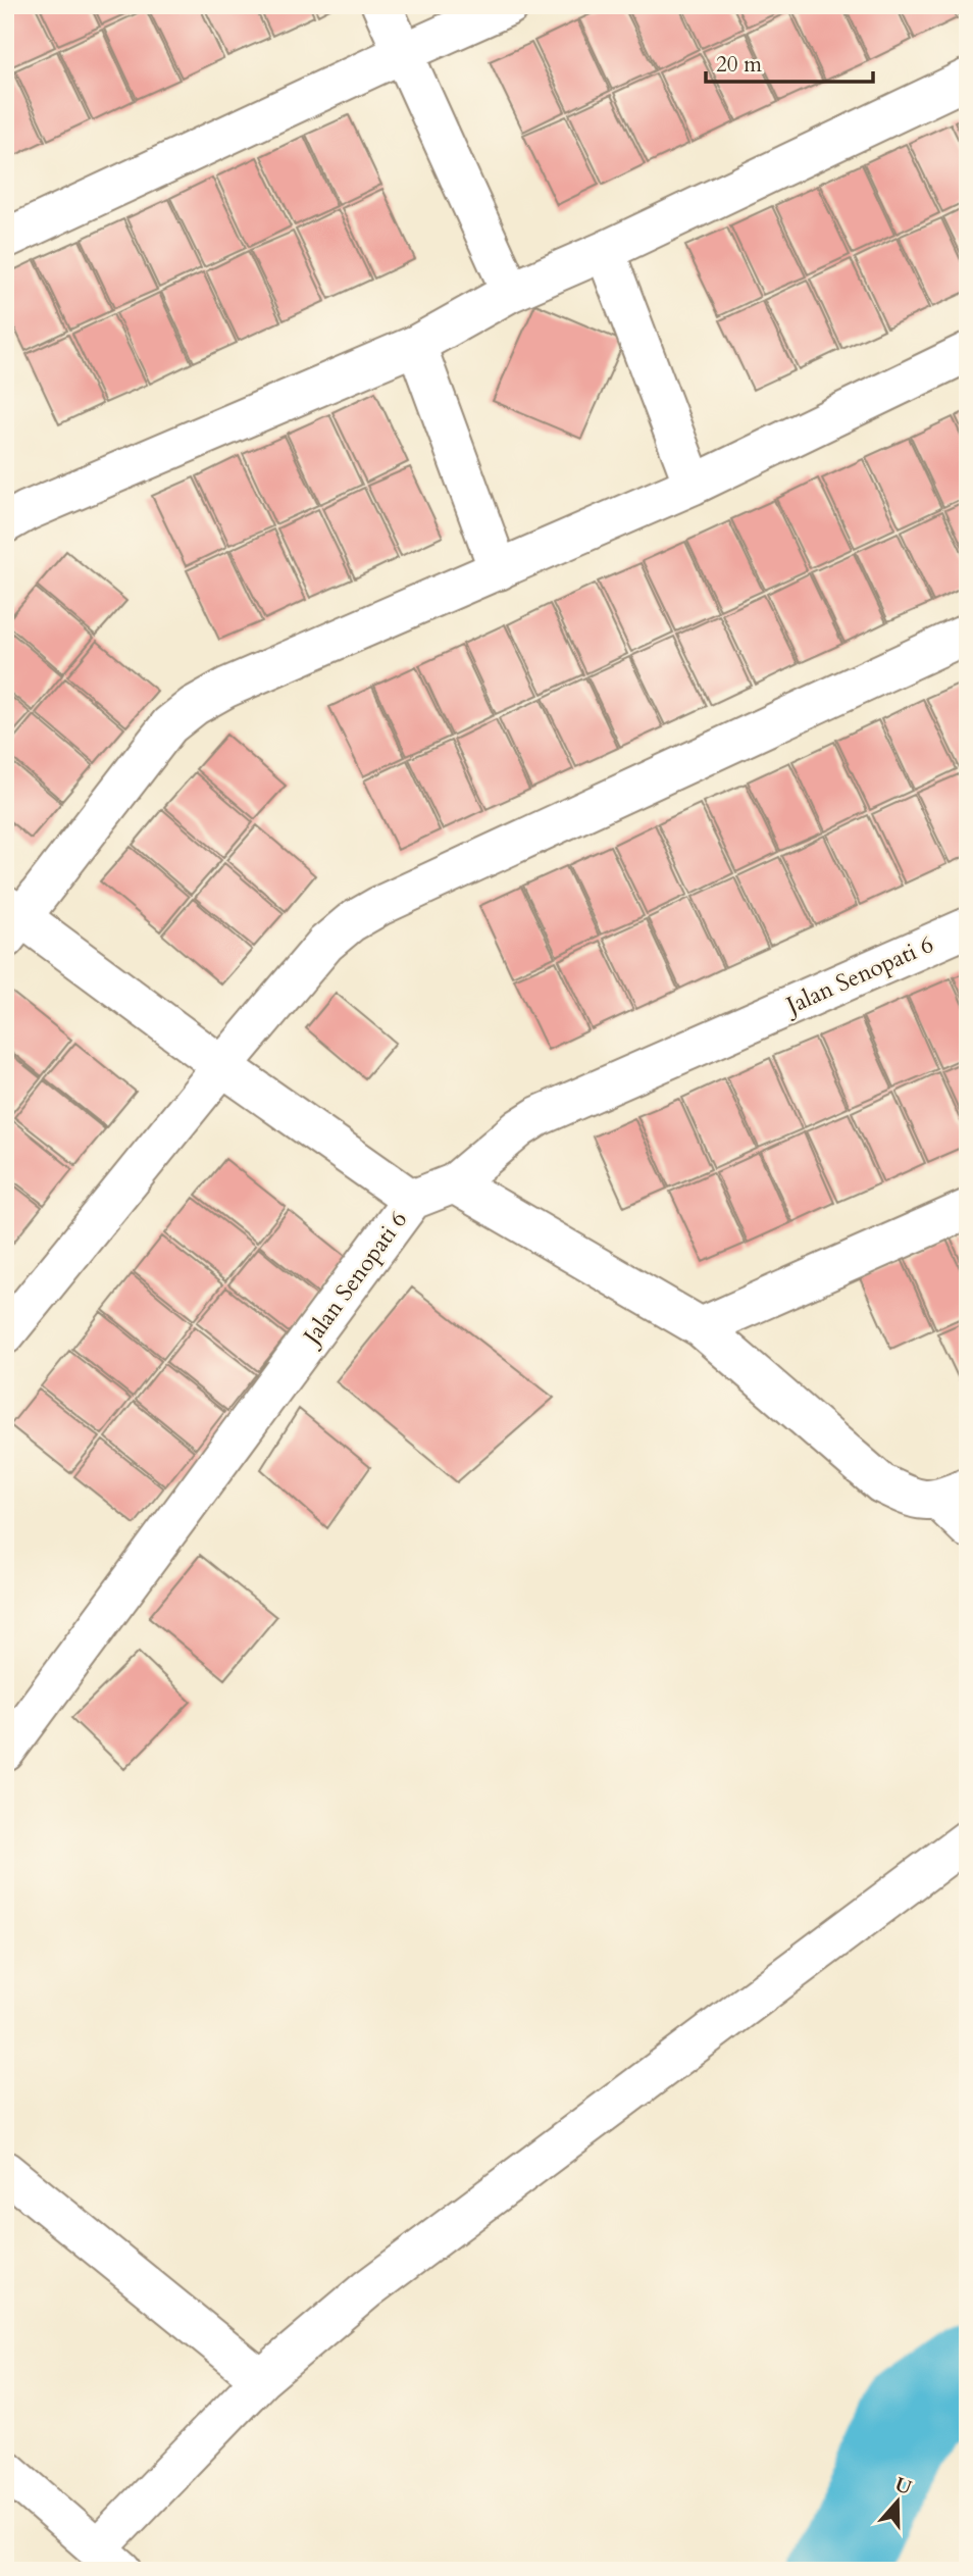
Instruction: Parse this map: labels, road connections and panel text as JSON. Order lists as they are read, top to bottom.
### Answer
{
  "streets": {
    "street": ["Jalan Senopati 6"]
  },
  "scale_bar": "20 m",
  "north": "top"
}
